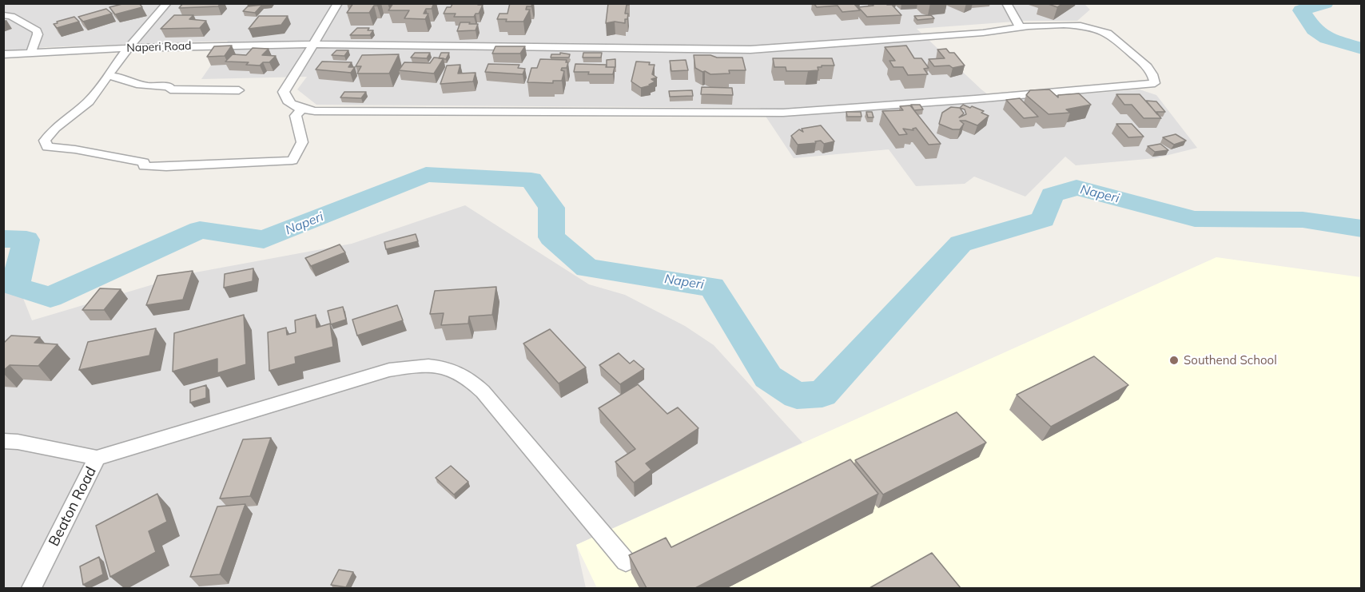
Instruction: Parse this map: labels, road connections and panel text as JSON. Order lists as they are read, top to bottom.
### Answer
{
  "streets": {
    "street": ["Naperi Road", "Beaton Road"]
  },
  "water": ["Naperi"],
  "places": ["Southend School"]
}
